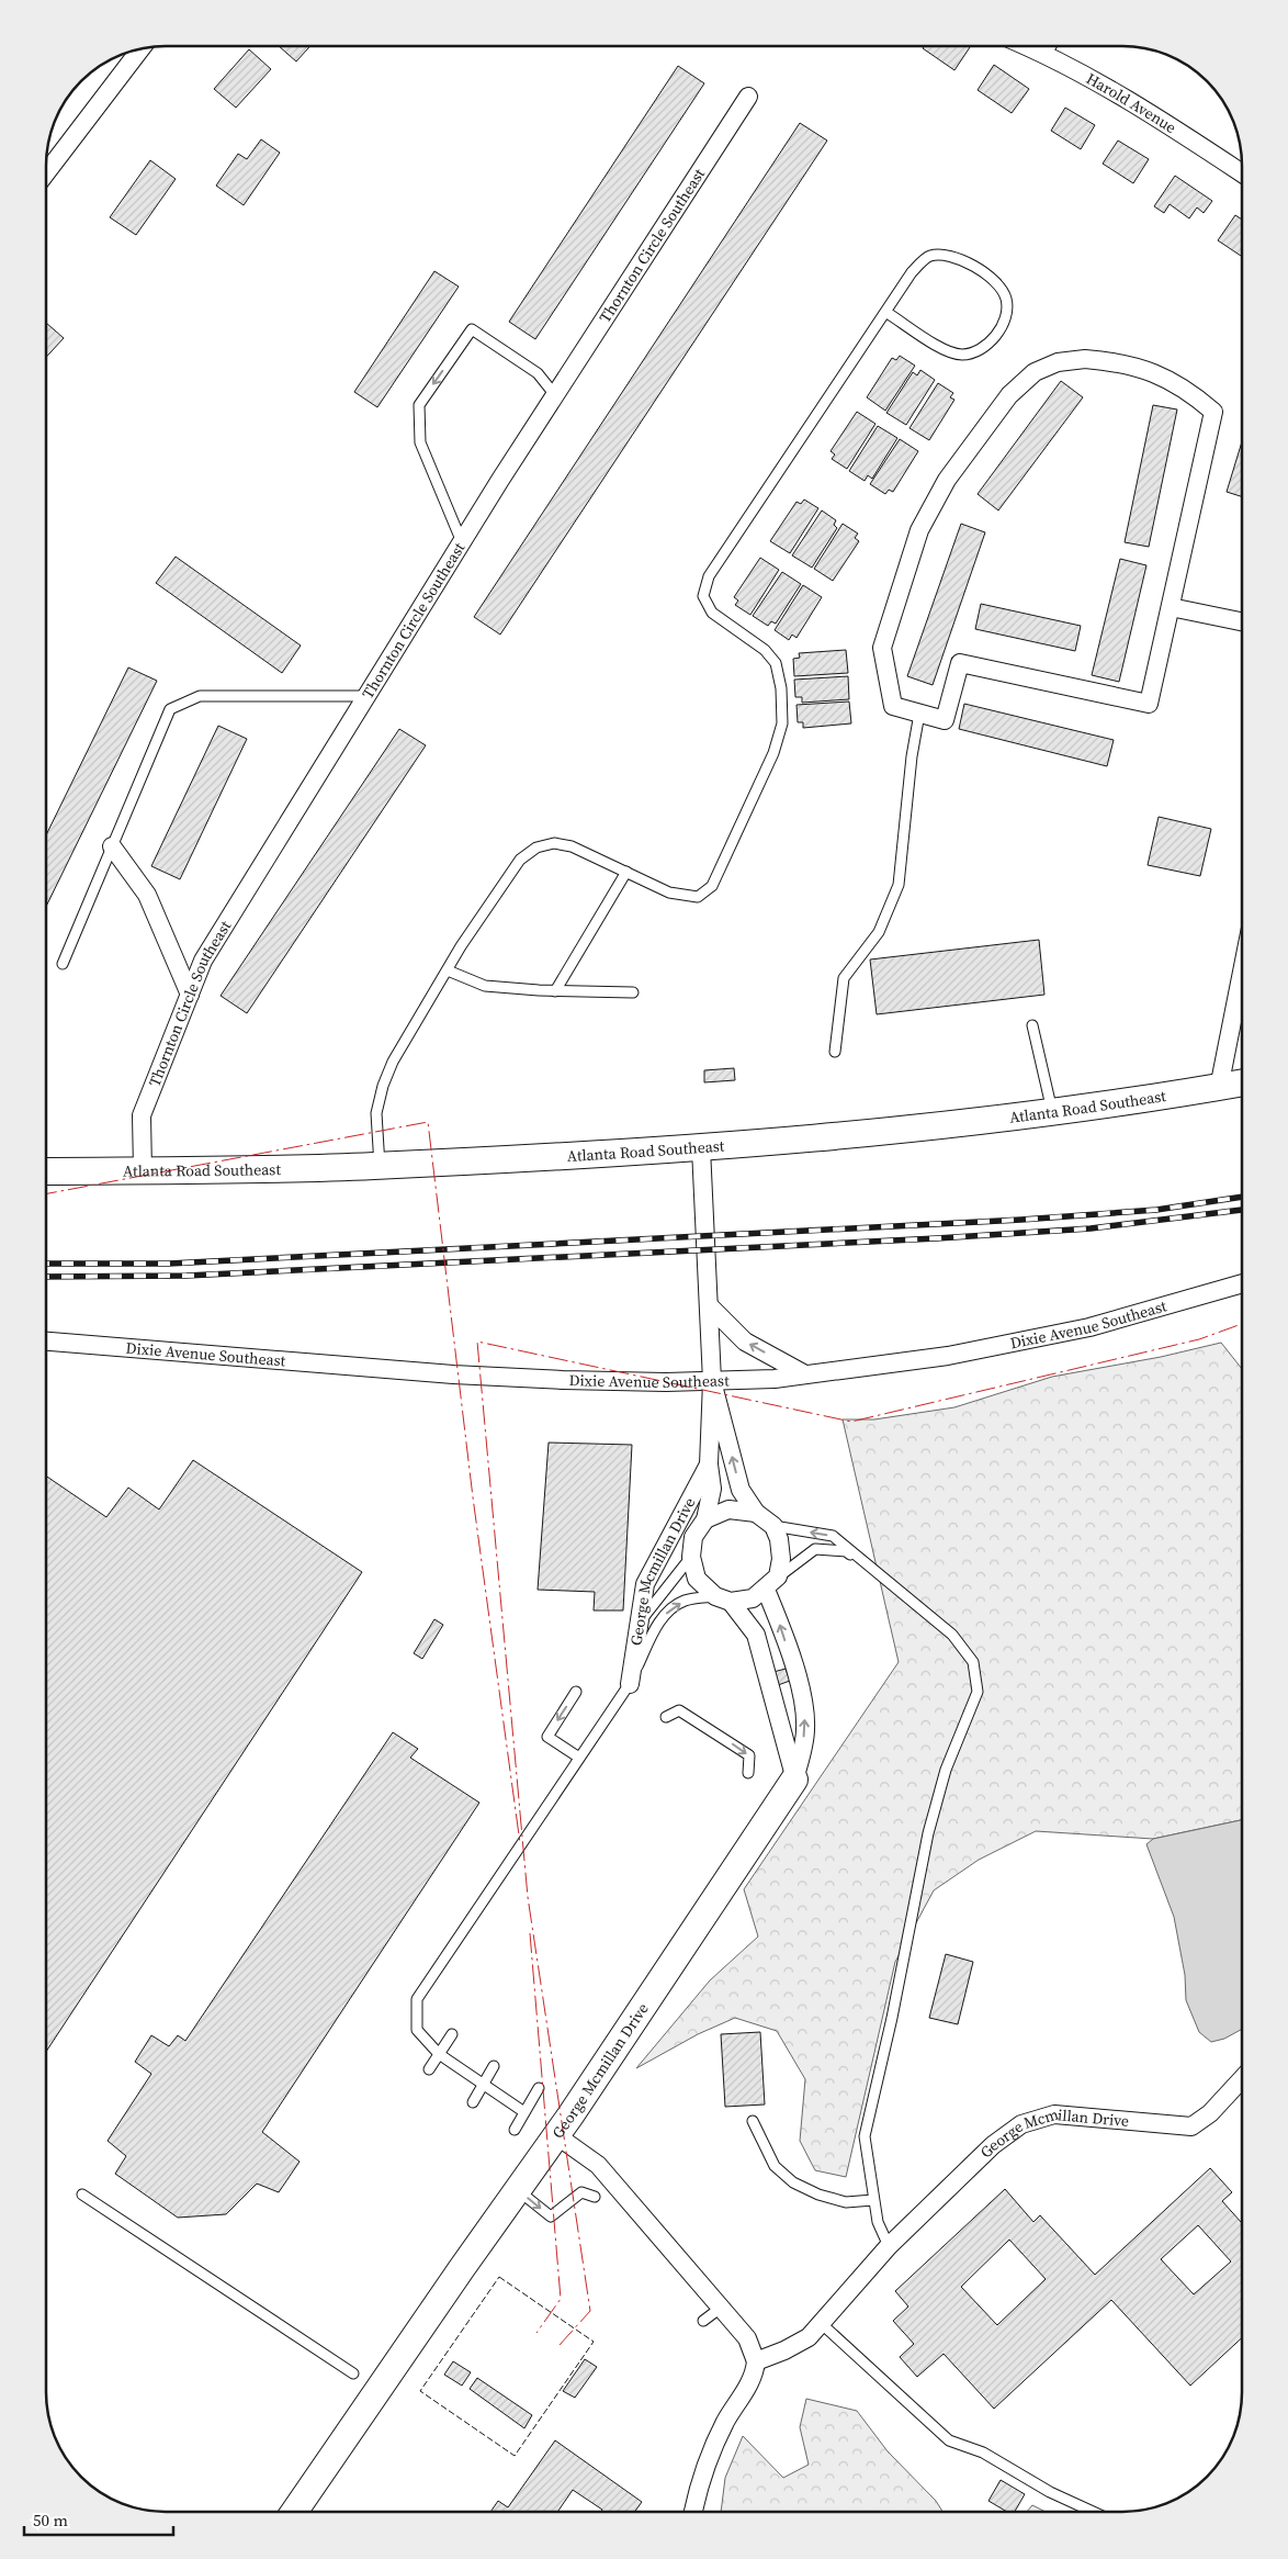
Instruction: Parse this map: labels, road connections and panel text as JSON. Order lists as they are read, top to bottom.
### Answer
{
  "streets": {
    "main road": ["Atlanta Road Southeast", "George Mcmillan Drive"],
    "street": ["Harold Avenue", "Thornton Circle Southeast", "Dixie Avenue Southeast"]
  },
  "crossings": [
    ["Thornton Circle Southeast", "Atlanta Road Southeast"],
    ["Atlanta Road Southeast", "George Mcmillan Drive"],
    ["Dixie Avenue Southeast", "George Mcmillan Drive"]
  ],
  "scale_bar": "50 m"
}
